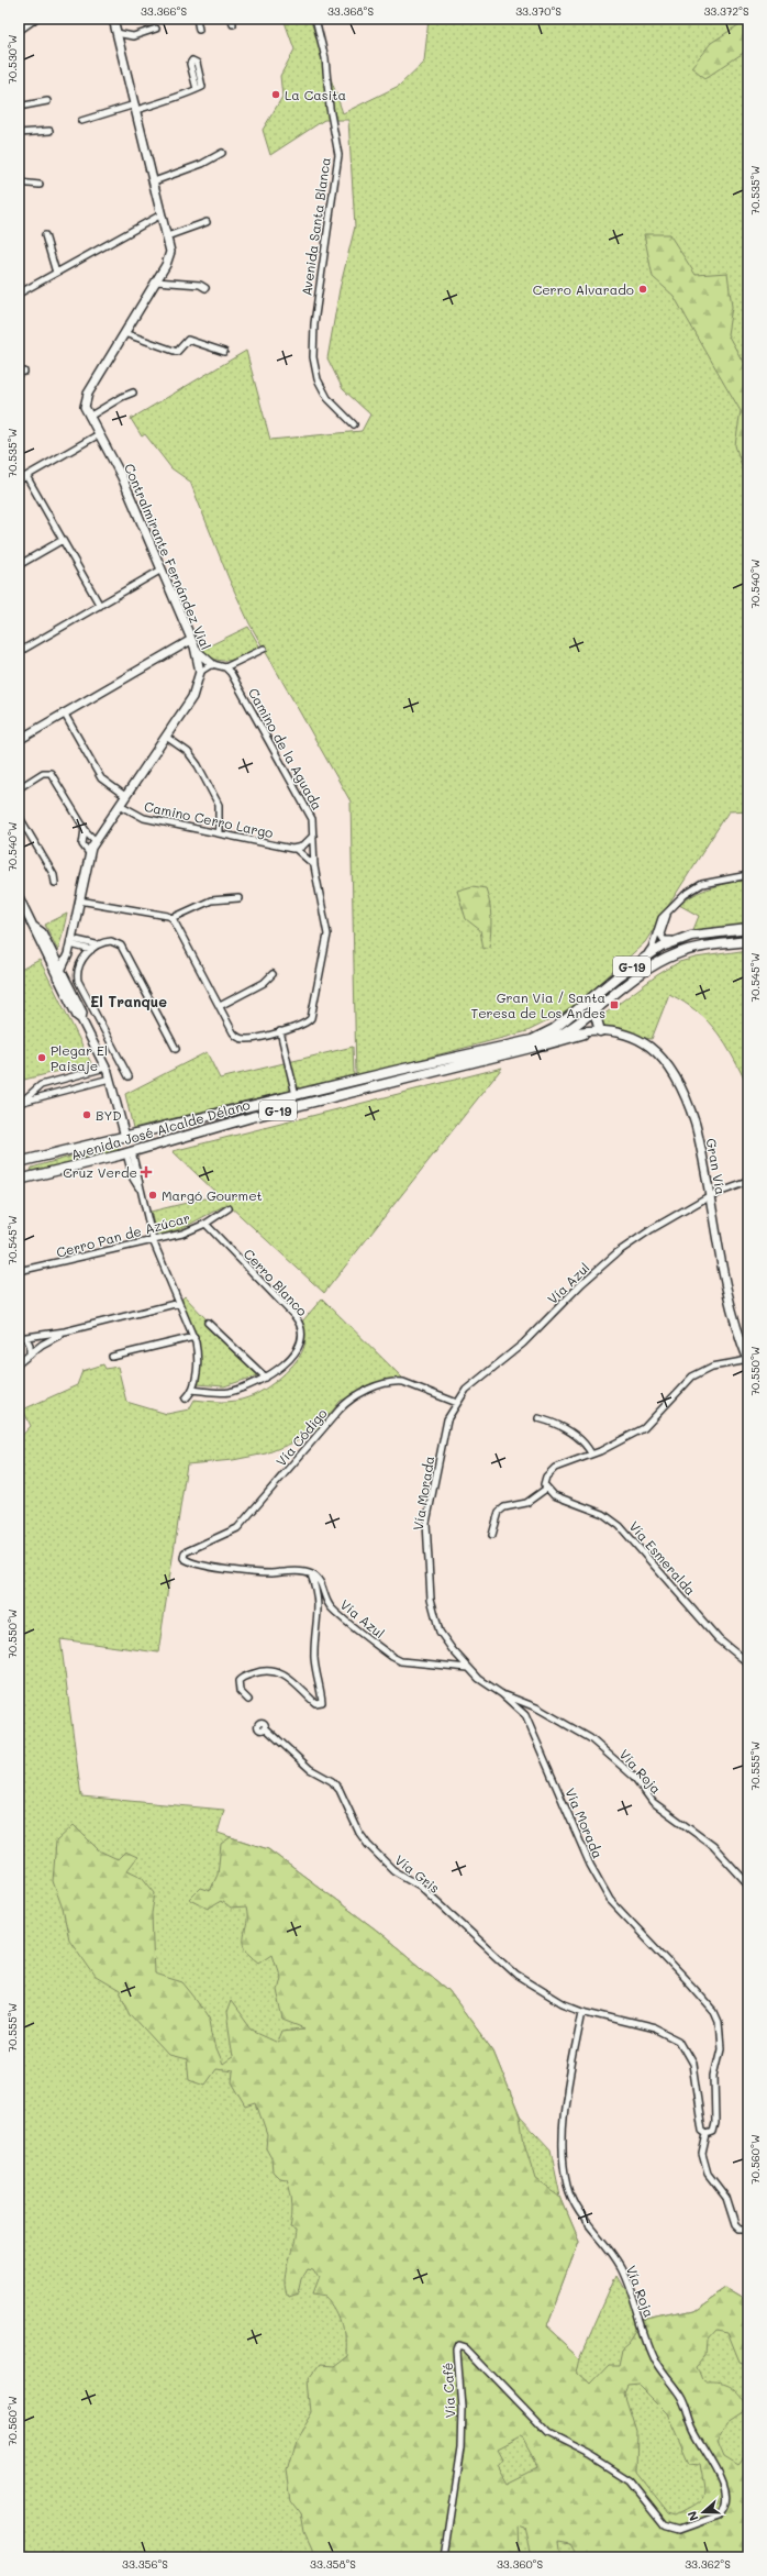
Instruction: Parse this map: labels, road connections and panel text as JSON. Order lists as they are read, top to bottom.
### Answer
{
  "streets": {
    "main road": [
      "Contralmirante Fernández Vial",
      "G-19",
      "Avenida José Alcalde Délano",
      "Gran Vía"
    ],
    "street": [
      "Avenida Santa Blanca",
      "Camino de la Aguada",
      "Camino Cerro Largo",
      "Cerro Pan de Azúcar",
      "Cerro Blanco",
      "Vía Azul",
      "Vía Código",
      "Vía Morada",
      "Vía Esmeralda",
      "Vía Roja",
      "Vía Gris",
      "Vía Café"
    ]
  },
  "crossings": [
    ["Contralmirante Fernández Vial", "Camino Cerro Largo"],
    ["G-19", "Avenida José Alcalde Délano"],
    ["G-19", "Gran Vía"],
    ["Avenida José Alcalde Délano", "Gran Vía"],
    ["Gran Vía", "Vía Azul"],
    ["Cerro Pan de Azúcar", "Cerro Blanco"],
    ["Vía Azul", "Vía Código"],
    ["Vía Azul", "Vía Morada"],
    ["Vía Código", "Vía Morada"],
    ["Vía Morada", "Vía Roja"],
    ["Vía Roja", "Vía Gris"],
    ["Vía Roja", "Vía Café"]
  ],
  "districts": ["El Tranque"],
  "places": {
    "other": [
      "La Casita",
      "Cerro Alvarado",
      "Plegar El Paisaje",
      "BYD",
      "Margó Gourmet"
    ],
    "transit": ["Gran Via / Santa Teresa de Los Andes"],
    "health": ["Cruz Verde"]
  },
  "north": "left",
  "coordinates": [
    "33.366°S",
    "33.368°S",
    "33.370°S",
    "33.372°S",
    "70.530°W",
    "70.535°W",
    "70.540°W",
    "70.545°W",
    "70.550°W",
    "70.555°W",
    "70.560°W",
    "33.356°S",
    "33.358°S",
    "33.360°S",
    "33.362°S"
  ]
}
